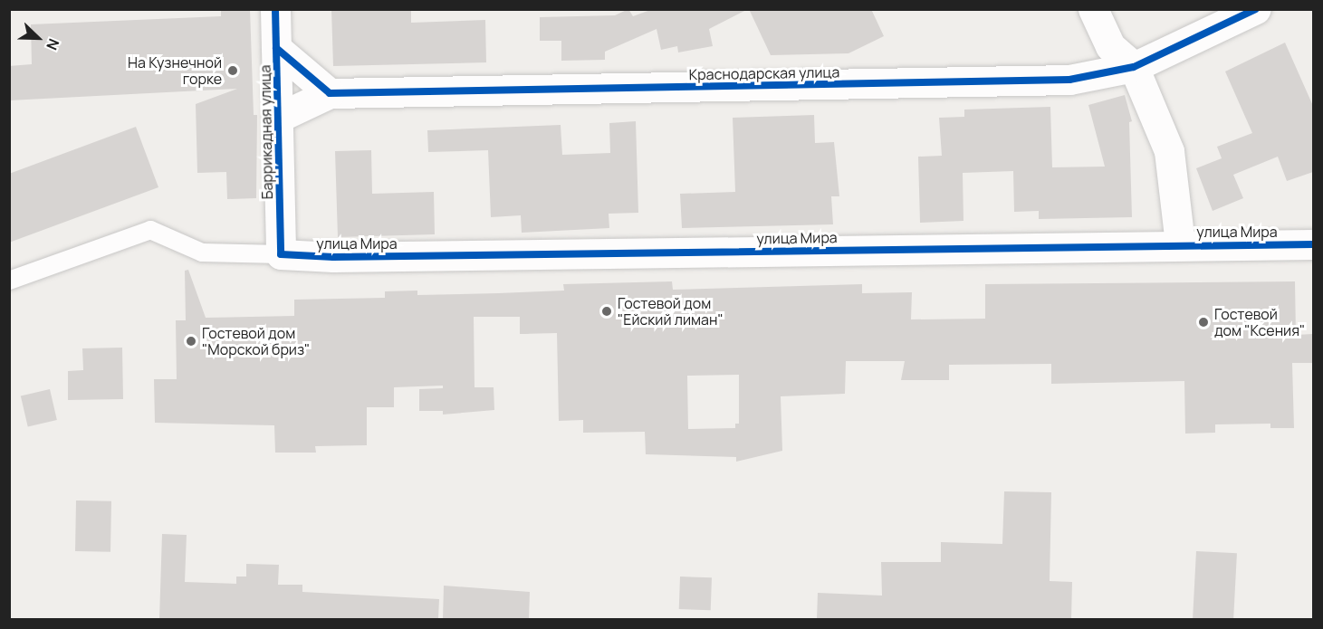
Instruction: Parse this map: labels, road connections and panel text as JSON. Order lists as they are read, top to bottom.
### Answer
{
  "streets": {
    "street": ["Краснодарская улица", "Баррикадная улица", "улица Мира"]
  },
  "crossings": [
    ["Краснодарская улица", "Баррикадная улица"],
    ["Баррикадная улица", "улица Мира"]
  ],
  "places": [
    "На Кузнечной горке",
    "Гостевой дом \"Ейский лиман\"",
    "Гостевой дом \"Ксения\"",
    "Гостевой дом \"Морской бриз\""
  ],
  "north": "bottom right"
}
